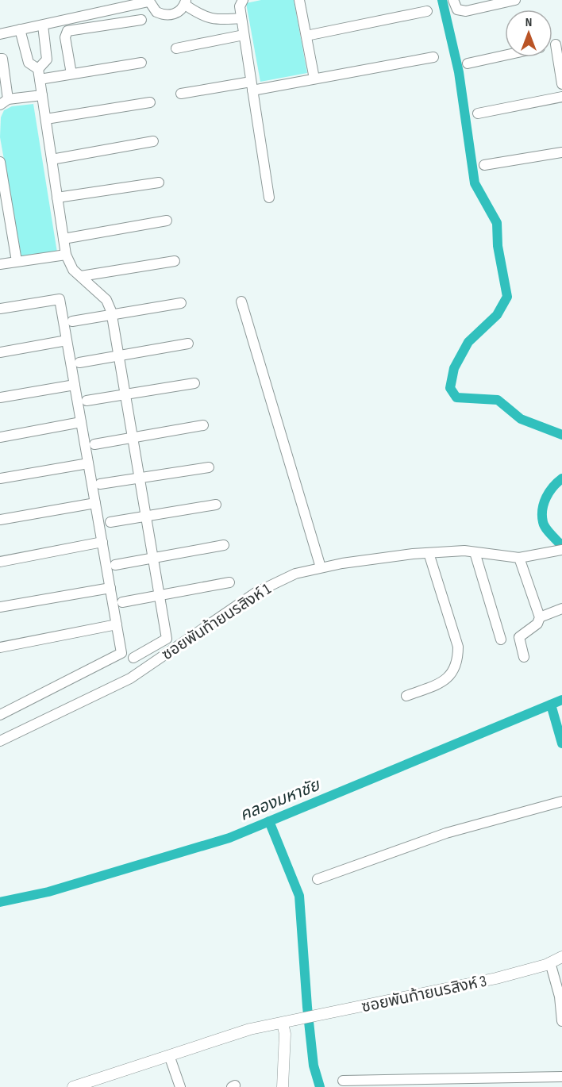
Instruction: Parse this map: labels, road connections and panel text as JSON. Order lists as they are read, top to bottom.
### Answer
{
  "streets": {
    "street": ["ซอยพันท้ายนรสิงห์ 1", "ซอยพันท้ายนรสิงห์ 3"]
  },
  "water": ["คลองมหาชัย"],
  "north": "top"
}
